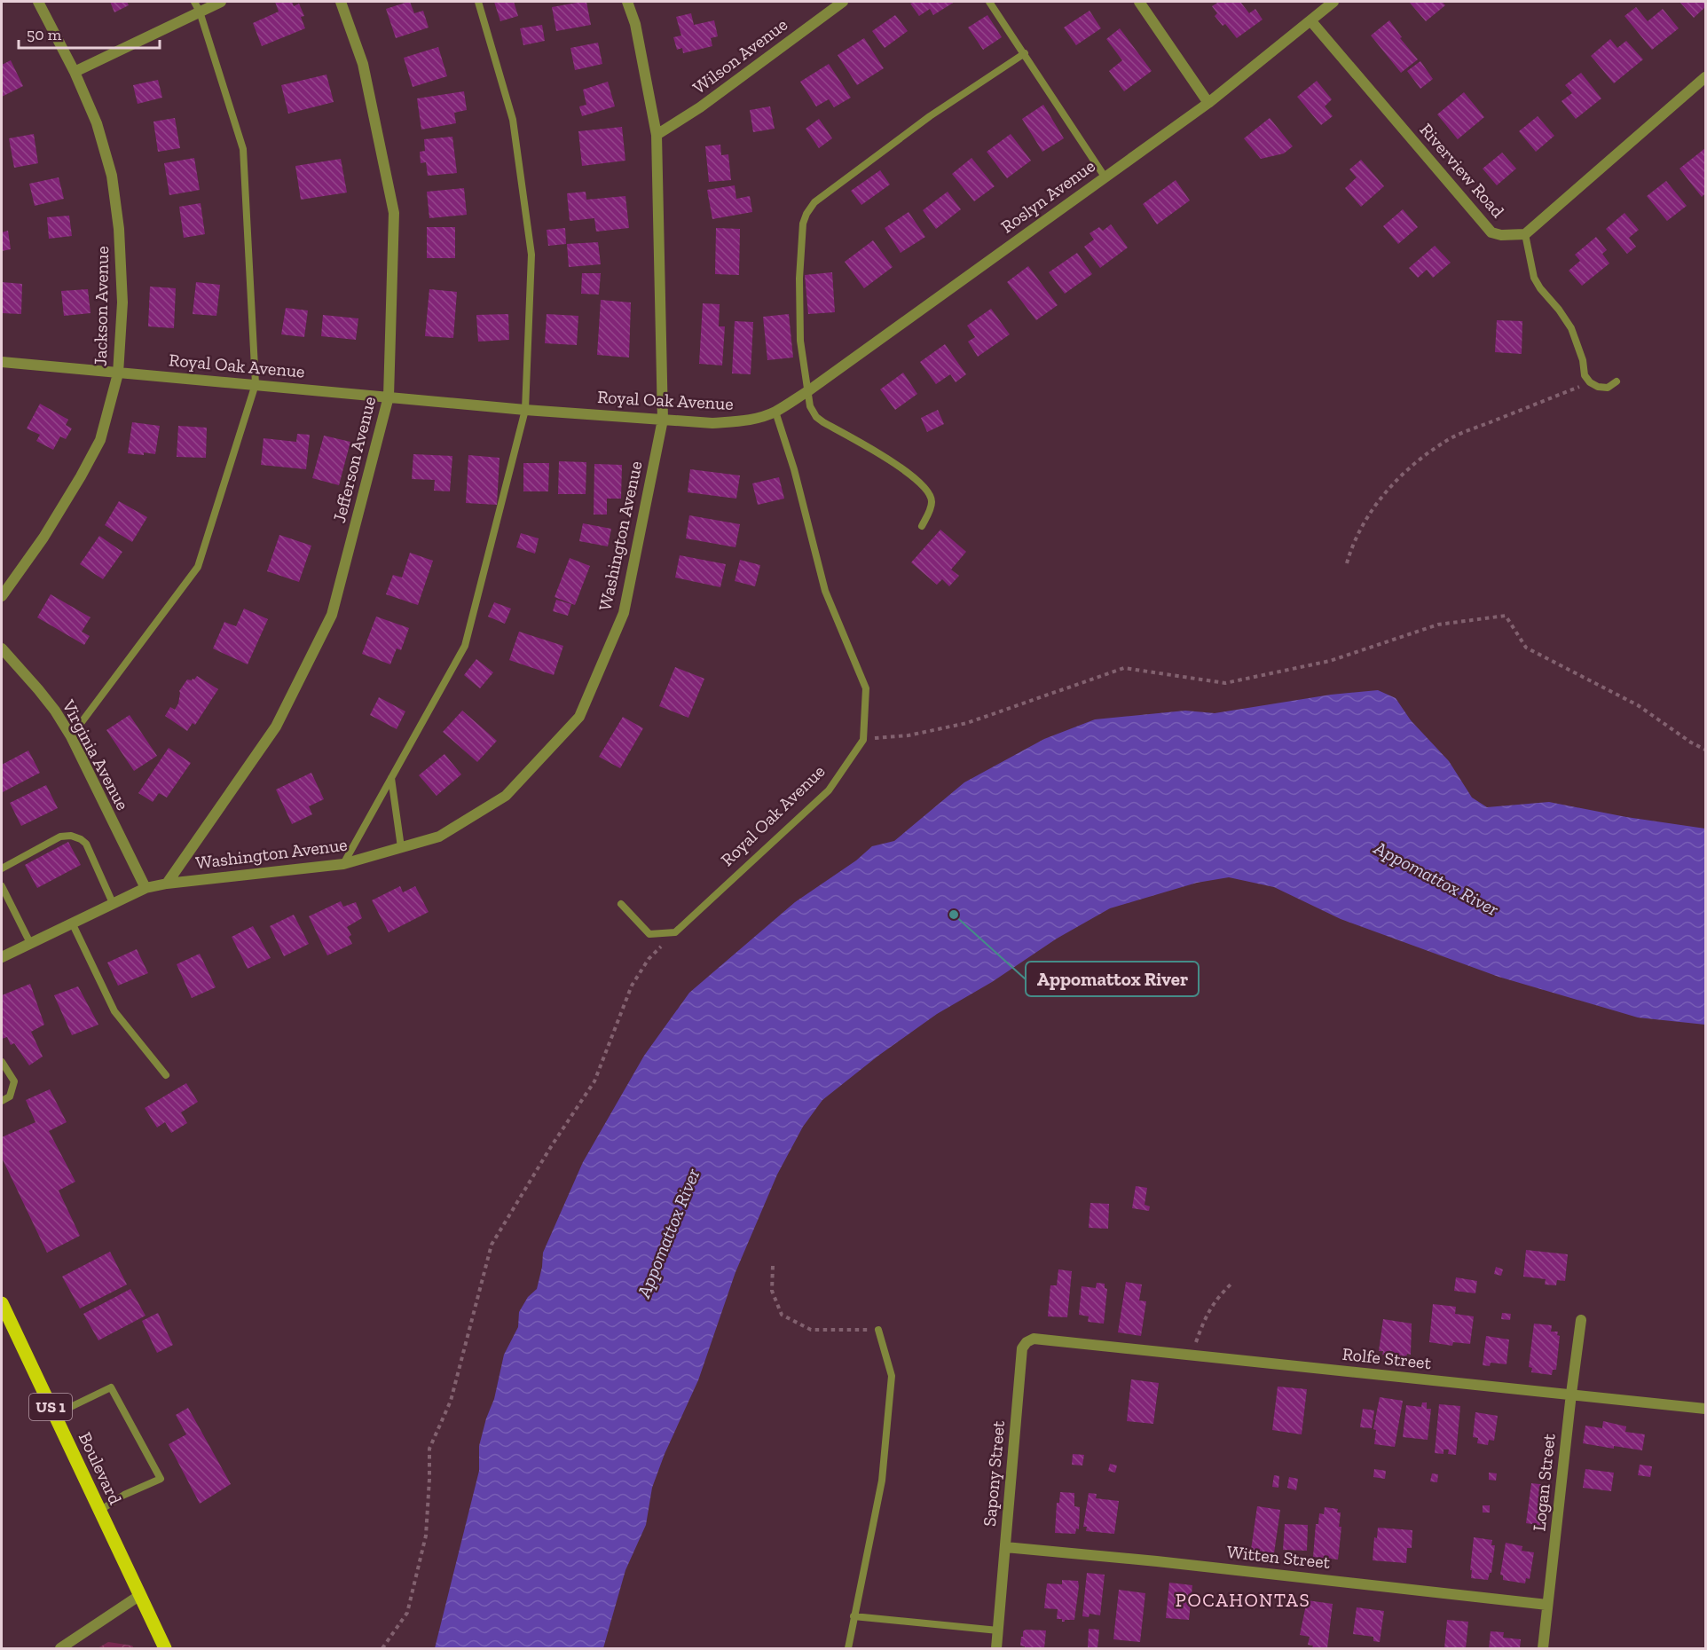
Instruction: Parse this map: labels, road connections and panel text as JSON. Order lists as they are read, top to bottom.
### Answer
{
  "streets": {
    "main road": ["US 1", "Boulevard"],
    "street": [
      "Wilson Avenue",
      "Riverview Road",
      "Roslyn Avenue",
      "Jackson Avenue",
      "Royal Oak Avenue",
      "Jefferson Avenue",
      "Washington Avenue",
      "Virginia Avenue",
      "Rolfe Street",
      "Sapony Street",
      "Logan Street",
      "Witten Street"
    ]
  },
  "crossings": [
    ["Wilson Avenue", "Washington Avenue"],
    ["Riverview Road", "Roslyn Avenue"],
    ["Roslyn Avenue", "Royal Oak Avenue"],
    ["Jackson Avenue", "Royal Oak Avenue"],
    ["Royal Oak Avenue", "Jefferson Avenue"],
    ["Royal Oak Avenue", "Washington Avenue"],
    ["Jefferson Avenue", "Washington Avenue"],
    ["Washington Avenue", "Virginia Avenue"],
    ["Rolfe Street", "Sapony Street"],
    ["Rolfe Street", "Logan Street"],
    ["Sapony Street", "Witten Street"],
    ["Logan Street", "Witten Street"]
  ],
  "districts": ["POCAHONTAS"],
  "water": ["Appomattox River"],
  "places": ["Appomattox River"],
  "scale_bar": "50 m"
}
